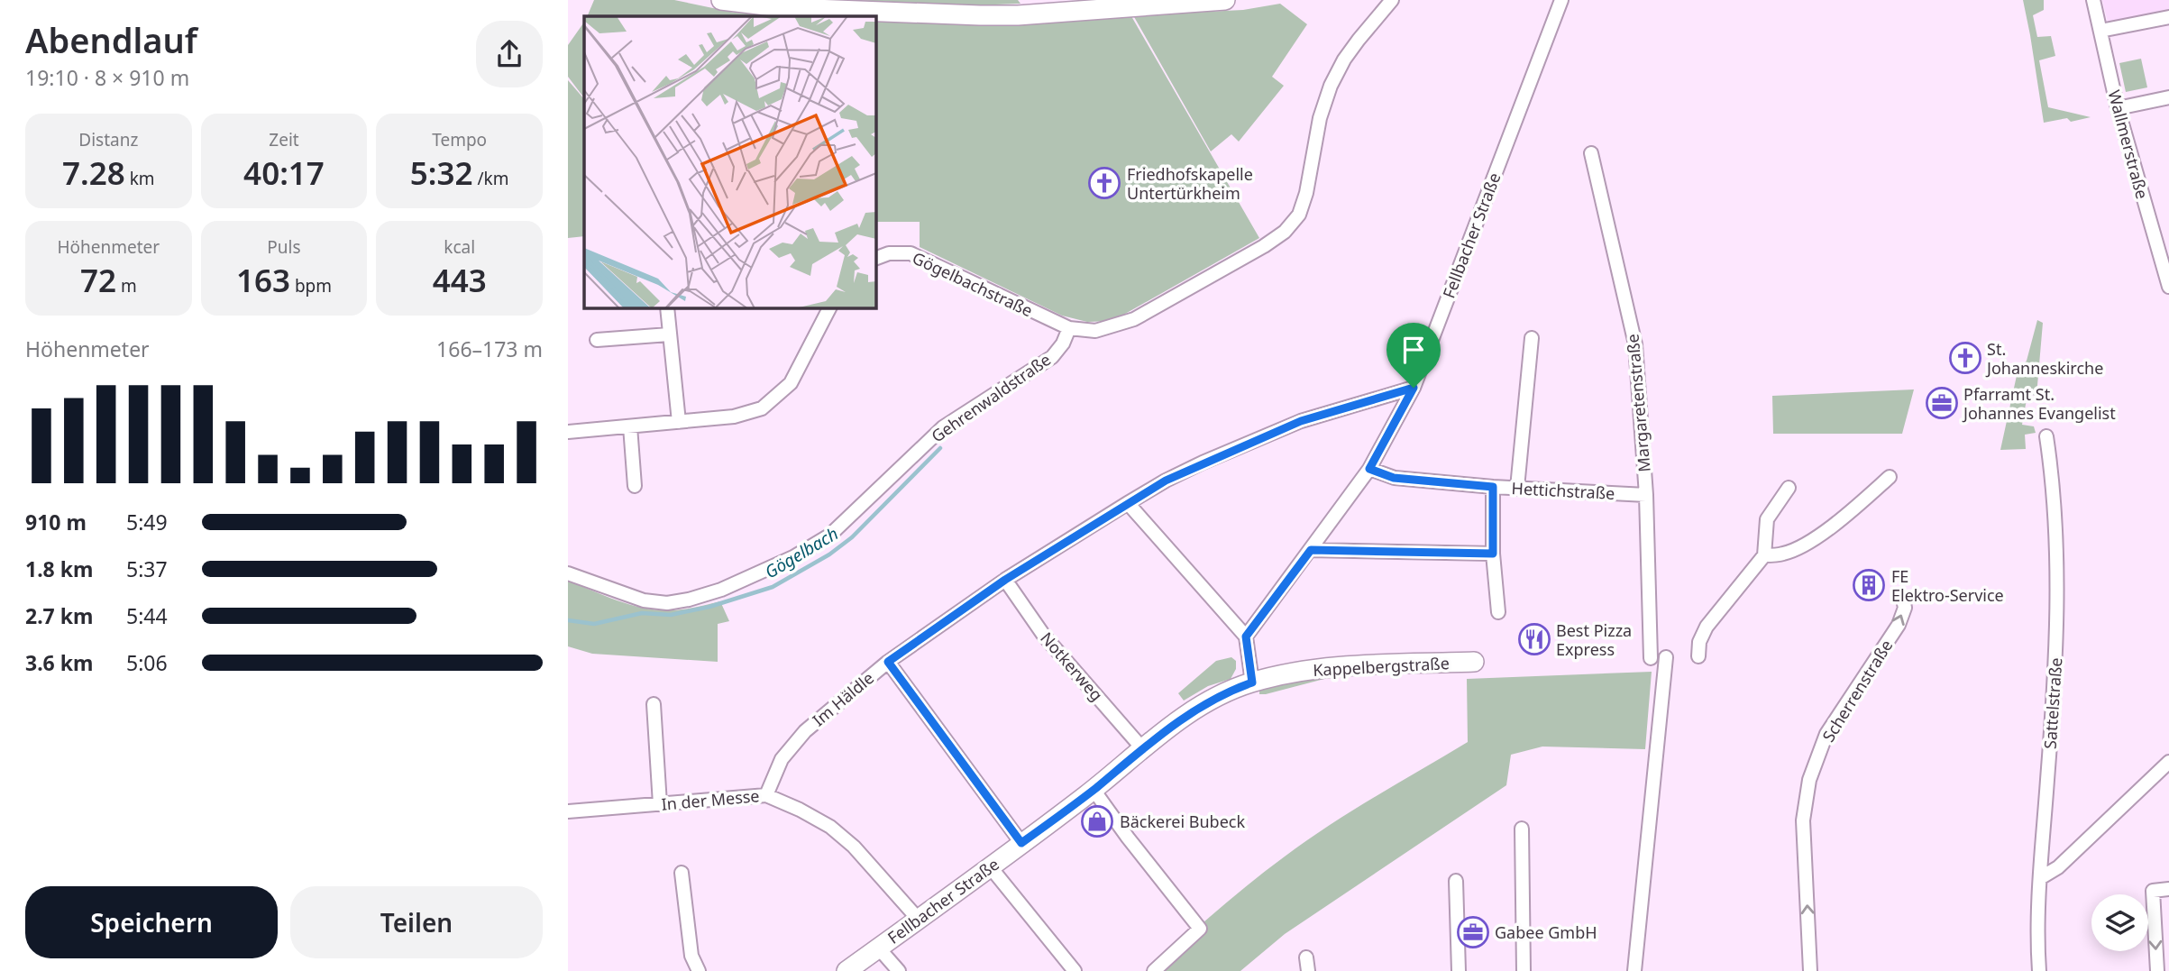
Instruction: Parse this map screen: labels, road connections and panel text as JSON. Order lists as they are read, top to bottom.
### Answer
{
  "streets": {
    "street": [
      "Wallmerstraße",
      "Fellbacher Straße",
      "Gögelbachstraße",
      "Gehrenwaldstraße",
      "Margaretenstraße",
      "Hettichstraße",
      "Notkerweg",
      "Kappelbergstraße",
      "Scherrenstraße",
      "Im Häldle",
      "Sattelstraße",
      "In der Messe"
    ]
  },
  "crossings": [
    ["Fellbacher Straße", "Hettichstraße"],
    ["Fellbacher Straße", "Notkerweg"],
    ["Fellbacher Straße", "Kappelbergstraße"],
    ["Fellbacher Straße", "Im Häldle"],
    ["Fellbacher Straße", "In der Messe"],
    ["Gögelbachstraße", "Gehrenwaldstraße"],
    ["Margaretenstraße", "Hettichstraße"],
    ["Notkerweg", "Im Häldle"],
    ["Im Häldle", "In der Messe"]
  ],
  "one_way": ["Scherrenstraße"],
  "water": ["Gögelbach"],
  "places": {
    "church": ["Friedhofskapelle Untertürkheim", "St. Johanneskirche"],
    "office": ["Pfarramt St. Johannes Evangelist", "Gabee GmbH"],
    "building": ["FE Elektro-Service"],
    "restaurant": ["Best Pizza Express"],
    "shop": ["Bäckerei Bubeck"]
  },
  "page": {
    "heading": ["Abendlauf", "19:10 · 8 × 910 m"],
    "stats": [
      ["Distanz", "7.28 km"],
      ["Zeit", "40:17"],
      ["Tempo", "5:32 /km"],
      ["Höhenmeter", "72 m"],
      ["Puls", "163 bpm"],
      ["kcal", "443"]
    ],
    "chart": ["Höhenmeter", "166–173 m"],
    "list": [
      {
        "name": "910 m",
        "note": "5:49"
      },
      {
        "name": "1.8 km",
        "note": "5:37"
      },
      {
        "name": "2.7 km",
        "note": "5:44"
      },
      {
        "name": "3.6 km",
        "note": "5:06"
      }
    ],
    "buttons": ["Speichern", "Teilen"]
  }
}
